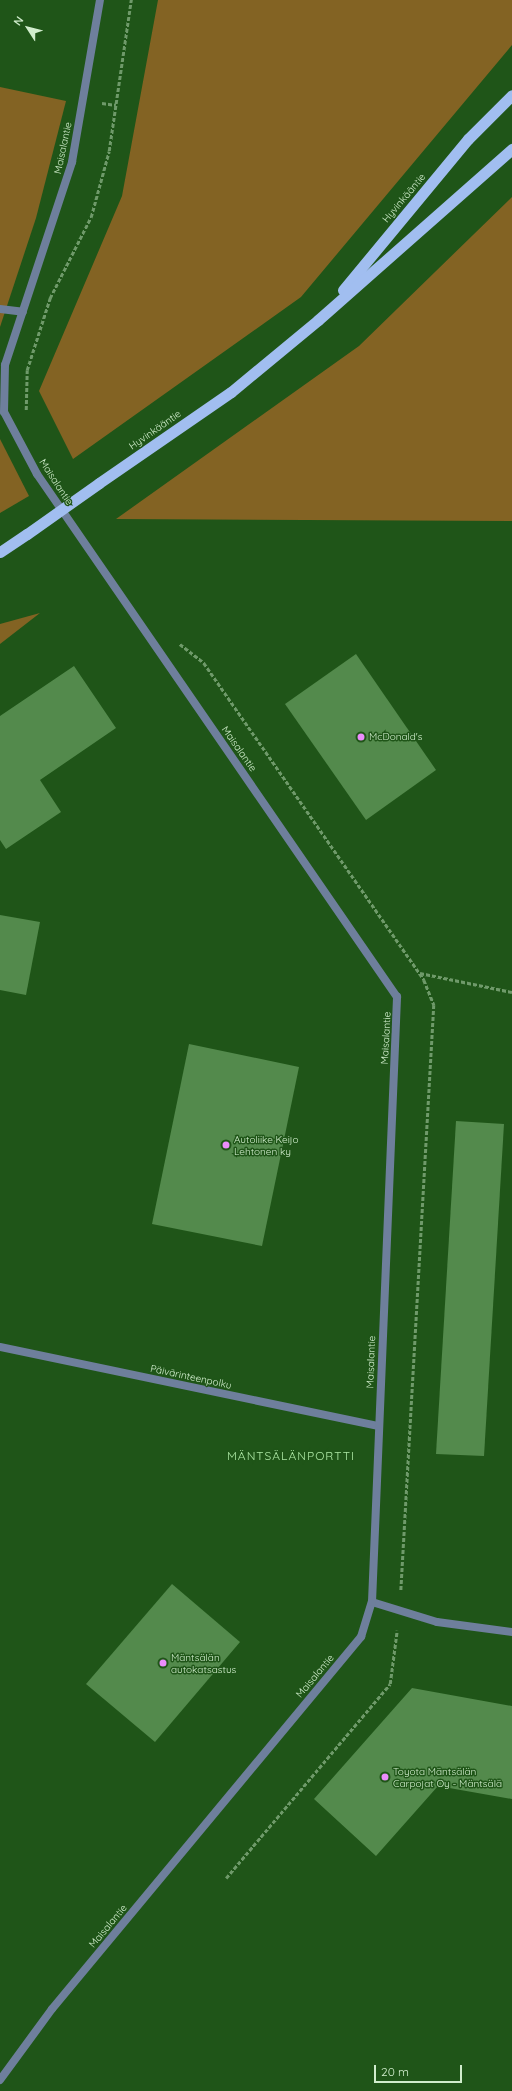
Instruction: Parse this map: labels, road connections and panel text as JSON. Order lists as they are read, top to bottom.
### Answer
{
  "streets": {
    "highway": ["Hyvinkääntie"],
    "street": ["Maisalantie", "Päivärinteenpolku"]
  },
  "crossings": [
    ["Maisalantie", "Päivärinteenpolku"]
  ],
  "districts": ["MÄNTSÄLÄNPORTTI"],
  "places": [
    "McDonald's",
    "Autoliike Keijo Lehtonen ky",
    "Mäntsälän autokatsastus",
    "Toyota Mäntsälän Carpojat Oy - Mäntsälä"
  ],
  "scale_bar": "20 m",
  "north": "top left"
}
